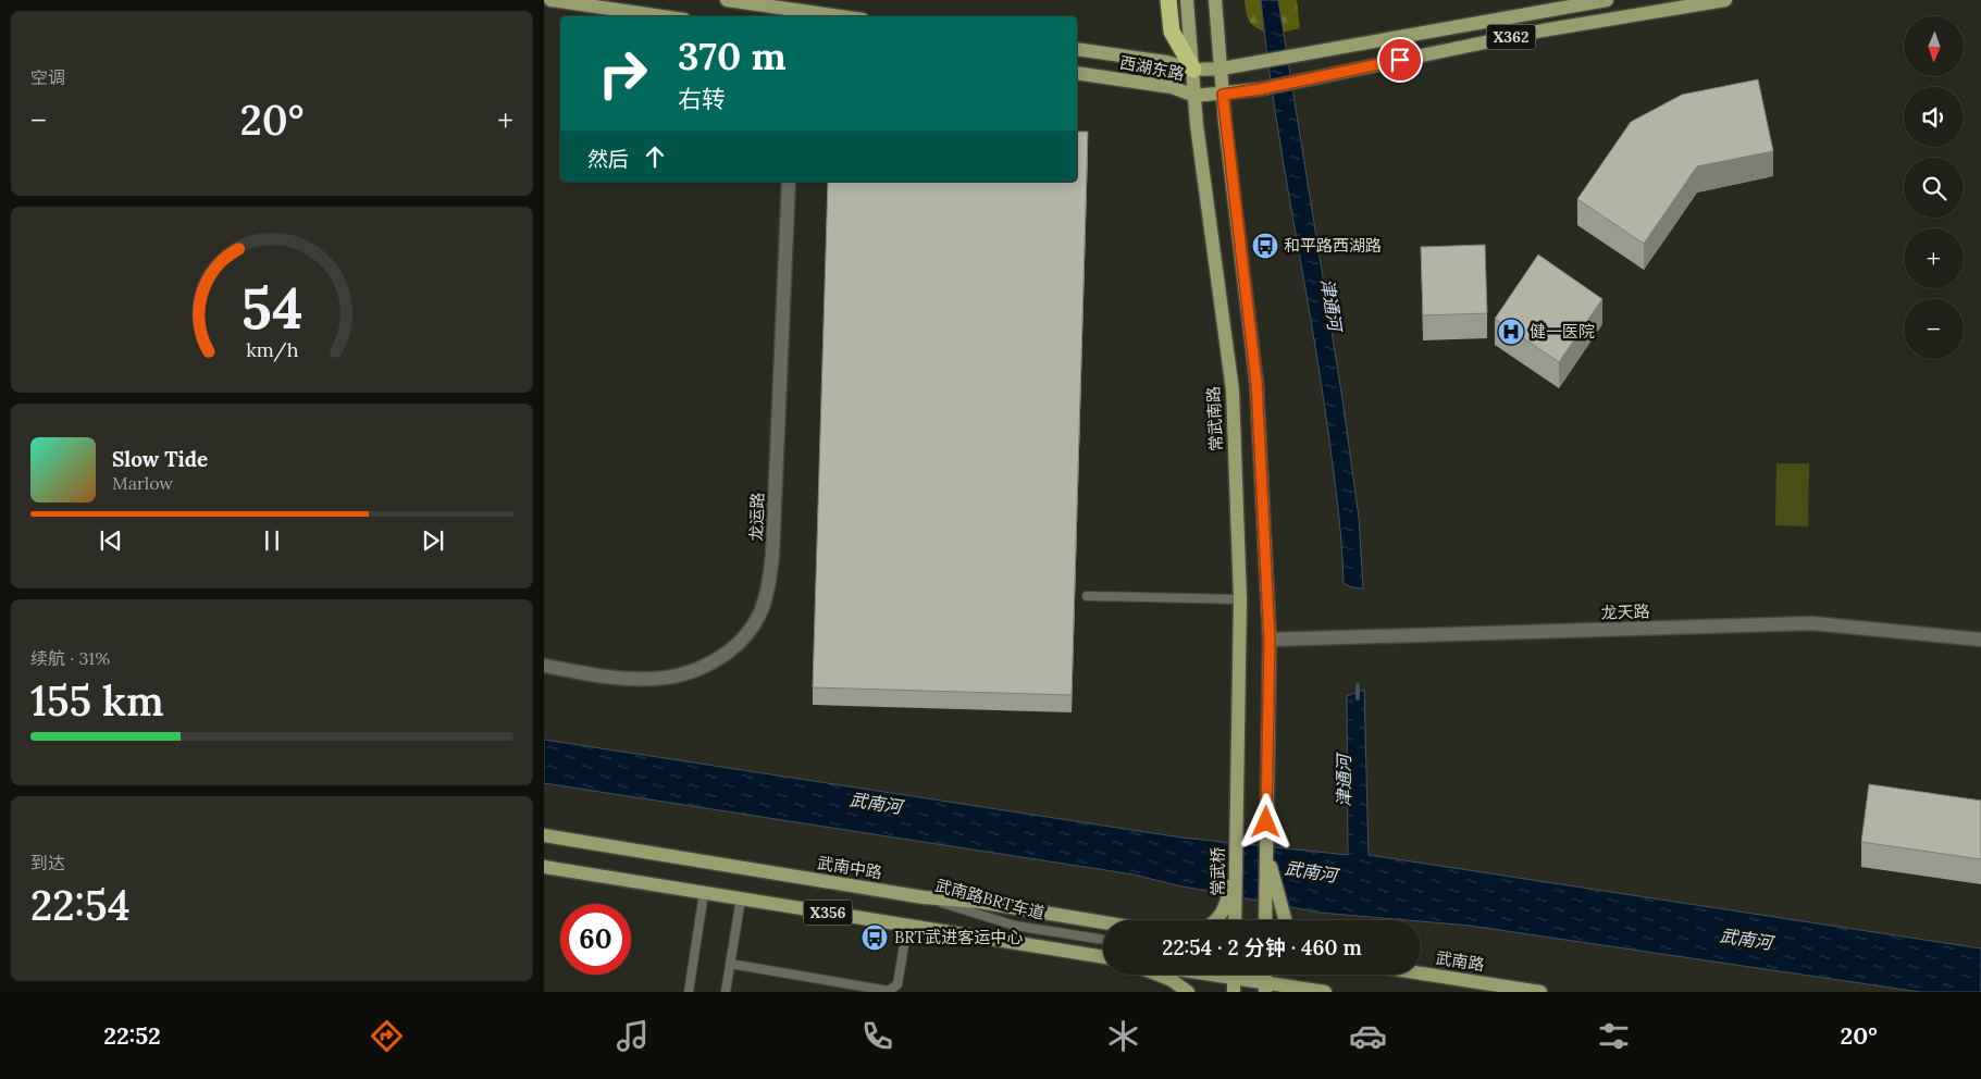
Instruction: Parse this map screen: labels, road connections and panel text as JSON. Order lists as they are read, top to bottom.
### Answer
{
  "streets": {
    "main road": [
      "X362",
      "西湖东路",
      "常武南路",
      "武南中路",
      "常武桥",
      "X356",
      "武南路"
    ],
    "street": ["龙运路", "龙天路"],
    "lane": ["武南路BRT车道"]
  },
  "crossings": [
    ["X362", "西湖东路"],
    ["X362", "常武南路"],
    ["西湖东路", "常武南路"],
    ["常武南路", "常武桥"],
    ["武南中路", "武南路BRT车道"]
  ],
  "water": ["津通河", "武南河"],
  "places": {
    "bus stop": ["和平路西湖路", "BRT武进客运中心"],
    "hospital": ["健一医院"]
  },
  "north": "bottom",
  "page": {
    "tile": [
      "空调",
      ["续航 · 31%", "155 km"],
      ["到达", "22:54"]
    ],
    "map_buttons": ["+", "−"],
    "turn": ["370 m", "右转"],
    "heat": ["−", "20°", "+"],
    "then": "然后",
    "song": ["Slow Tide", "Marlow"],
    "limit": "60",
    "trip": "22:54 · 2 分钟 · 460 m",
    "tabs": ["22:52", "20°"],
    "gauge": ["54", "km/h"]
  }
}
